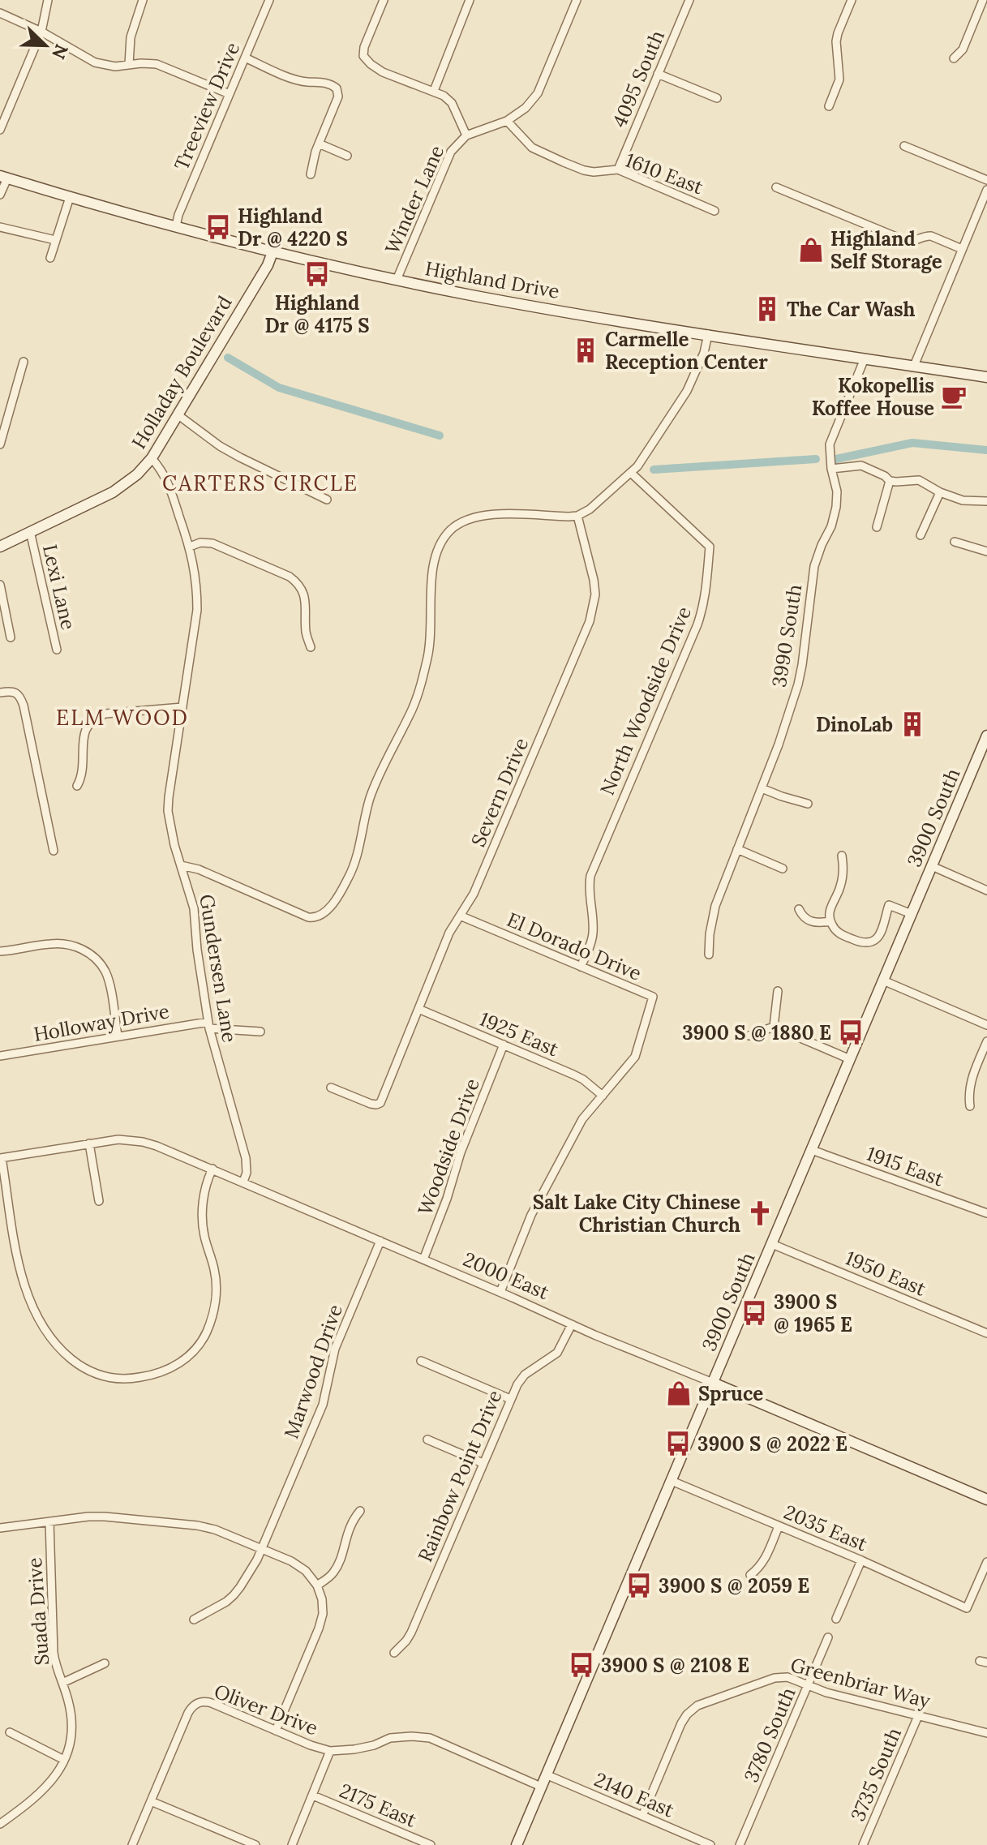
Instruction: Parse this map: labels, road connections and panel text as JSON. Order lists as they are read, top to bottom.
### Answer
{
  "streets": {
    "main road": [
      "Highland Drive",
      "Holladay Boulevard",
      "3900 South",
      "2000 East"
    ],
    "street": [
      "4095 South",
      "Treeview Drive",
      "1610 East",
      "Winder Lane",
      "Lexi Lane",
      "3990 South",
      "North Woodside Drive",
      "Severn Drive",
      "El Dorado Drive",
      "Gundersen Lane",
      "Holloway Drive",
      "1925 East",
      "Woodside Drive",
      "1915 East",
      "1950 East",
      "Marwood Drive",
      "Rainbow Point Drive",
      "2035 East",
      "Suada Drive",
      "Greenbriar Way",
      "Oliver Drive",
      "3780 South",
      "3735 South",
      "2140 East",
      "2175 East"
    ]
  },
  "crossings": [
    ["4095 South", "1610 East"],
    ["Treeview Drive", "Highland Drive"],
    ["Winder Lane", "Highland Drive"],
    ["Highland Drive", "Holladay Boulevard"],
    ["Highland Drive", "3990 South"],
    ["Holladay Boulevard", "Lexi Lane"],
    ["Holladay Boulevard", "Gundersen Lane"],
    ["North Woodside Drive", "El Dorado Drive"],
    ["Severn Drive", "El Dorado Drive"],
    ["Severn Drive", "1925 East"],
    ["3900 South", "1915 East"],
    ["3900 South", "1950 East"],
    ["3900 South", "2000 East"],
    ["3900 South", "2035 East"],
    ["3900 South", "Oliver Drive"],
    ["3900 South", "2140 East"],
    ["El Dorado Drive", "1925 East"],
    ["El Dorado Drive", "2000 East"],
    ["Gundersen Lane", "Holloway Drive"],
    ["Gundersen Lane", "2000 East"],
    ["1925 East", "Woodside Drive"],
    ["Woodside Drive", "2000 East"],
    ["2000 East", "Marwood Drive"],
    ["2000 East", "Rainbow Point Drive"],
    ["Greenbriar Way", "3780 South"],
    ["Greenbriar Way", "3735 South"],
    ["Greenbriar Way", "2140 East"]
  ],
  "districts": ["CARTERS CIRCLE", "ELM WOOD"],
  "places": {
    "bus stop": [
      "Highland Dr @ 4220 S",
      "Highland Dr @ 4175 S",
      "3900 S @ 1880 E",
      "3900 S @ 1965 E",
      "3900 S @ 2022 E",
      "3900 S @ 2059 E",
      "3900 S @ 2108 E"
    ],
    "shop": ["Highland Self Storage", "Spruce"],
    "building": ["The Car Wash", "Carmelle Reception Center", "DinoLab"],
    "cafe": ["Kokopellis Koffee House"],
    "church": ["Salt Lake City Chinese Christian Church"]
  },
  "north": "bottom right"
}
